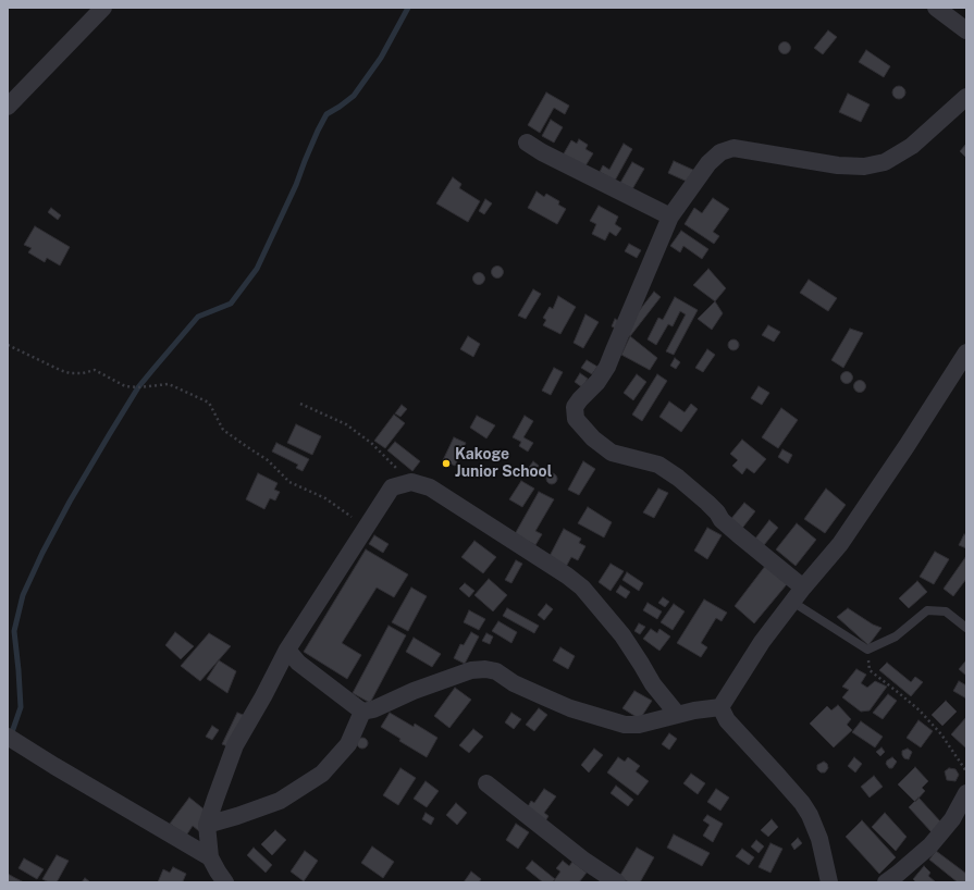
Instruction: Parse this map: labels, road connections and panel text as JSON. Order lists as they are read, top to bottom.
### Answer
{
  "places": ["Kakoge Junior School"]
}
